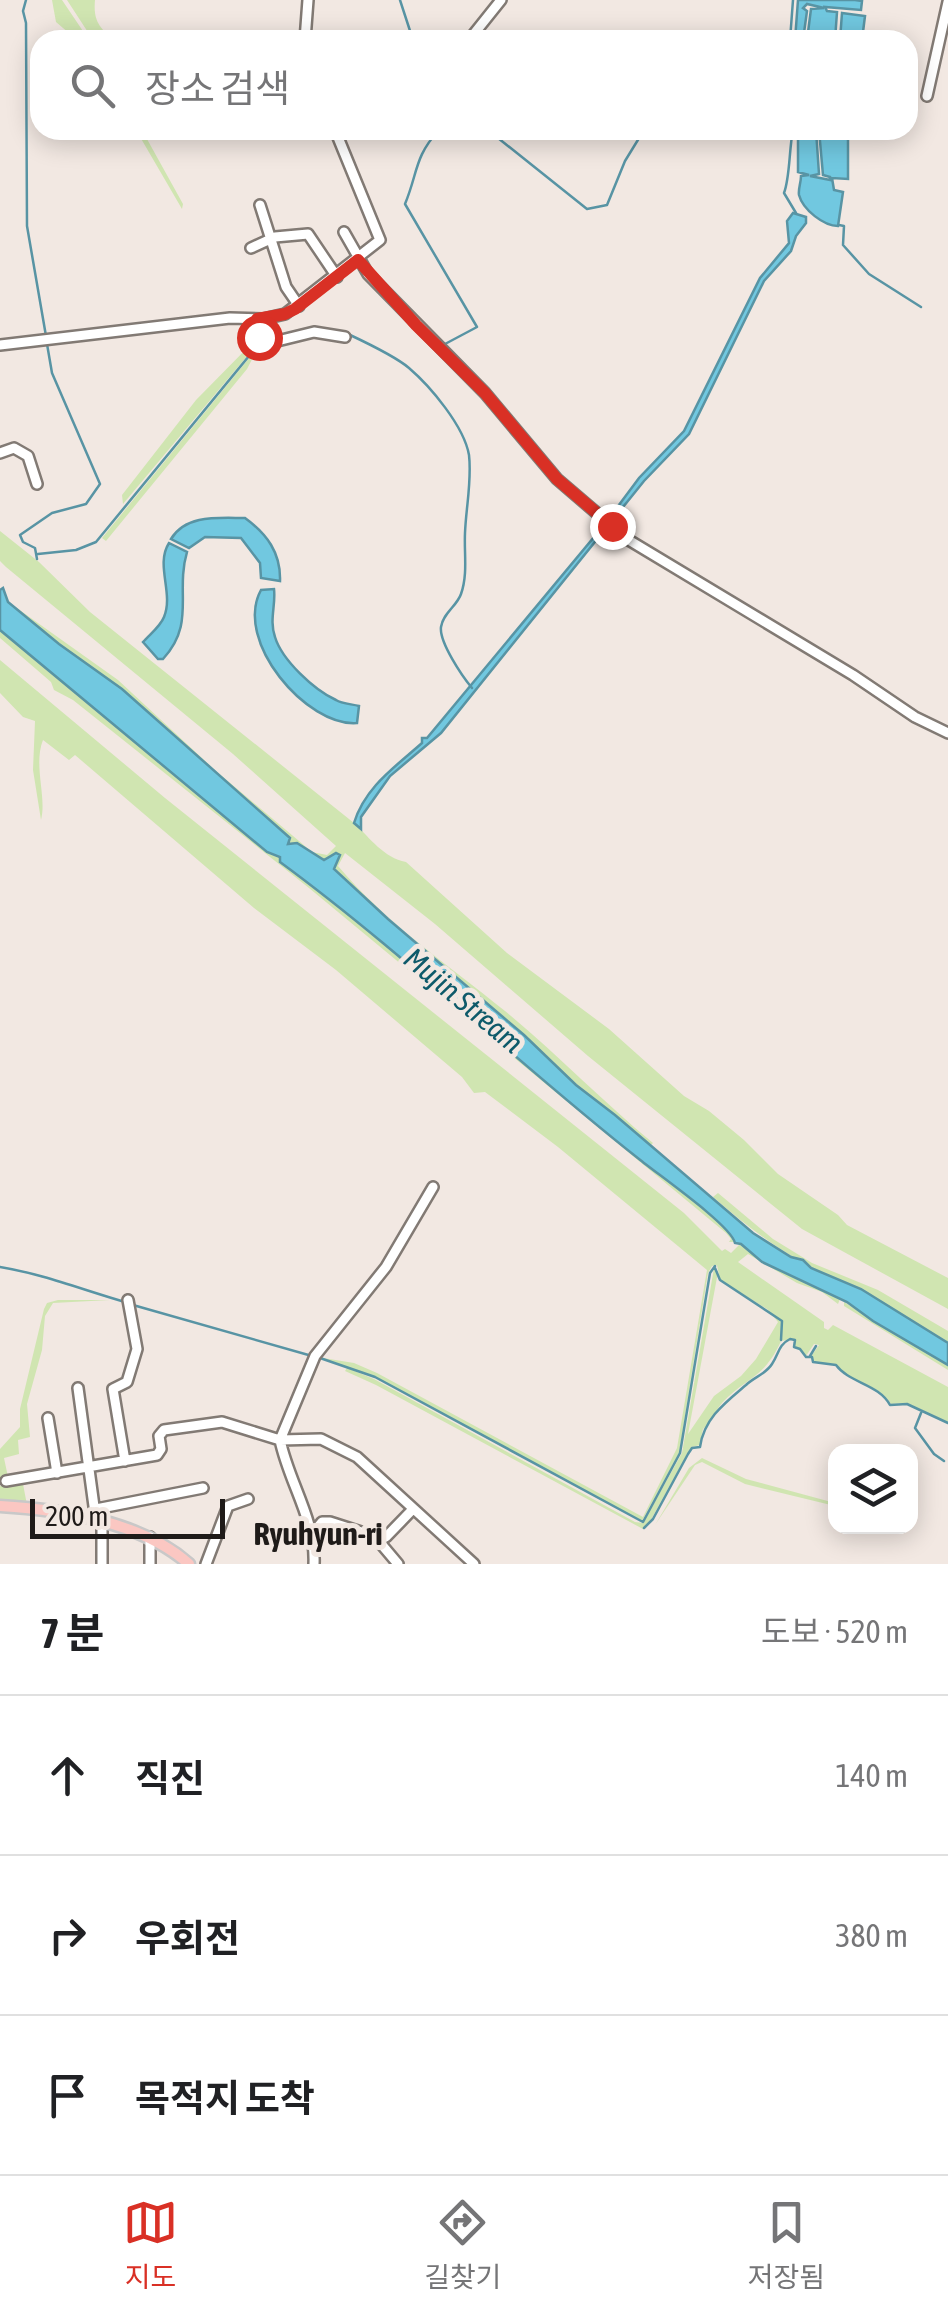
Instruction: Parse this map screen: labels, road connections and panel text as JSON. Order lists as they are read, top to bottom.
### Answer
{
  "districts": ["Ryuhyun-ri"],
  "water": ["Mujin Stream"],
  "scale_bar": "200 m",
  "page": {
    "search": "장소 검색",
    "scale": "200 m",
    "heading": ["7 분", "도보 · 520 m"],
    "list": [
      ["직진", "140 m"],
      ["우회전", "380 m"],
      "목적지 도착"
    ],
    "nav": ["지도", "길찾기", "저장됨"]
  }
}
